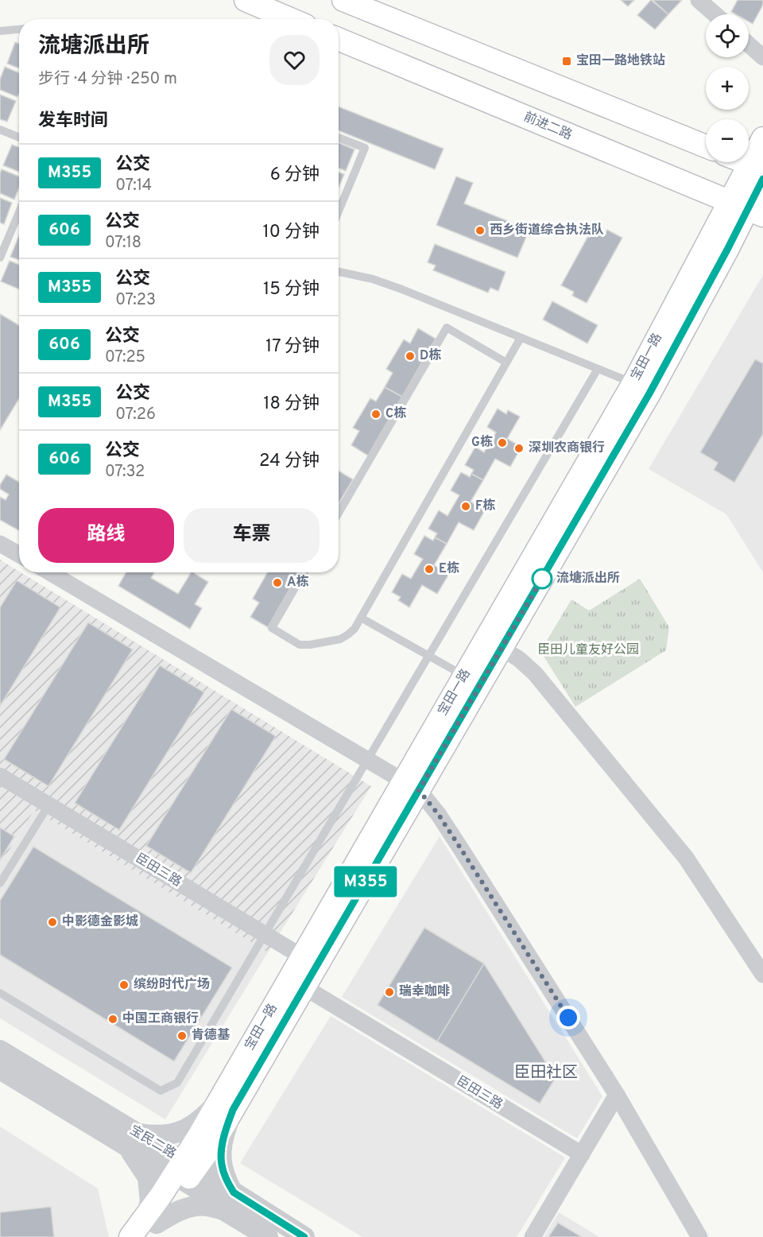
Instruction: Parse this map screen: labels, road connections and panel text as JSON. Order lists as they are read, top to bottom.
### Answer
{
  "streets": {
    "main road": ["前进二路", "宝田一路"],
    "street": ["臣田三路", "宝民二路"]
  },
  "crossings": [
    ["前进二路", "宝田一路"],
    ["宝田一路", "臣田三路"],
    ["宝田一路", "宝民二路"]
  ],
  "districts": ["臣田社区"],
  "parks": ["臣田儿童友好公园"],
  "places": {
    "transit": ["宝田一路地铁站"],
    "other": [
      "西乡街道综合执法队",
      "D栋",
      "C栋",
      "G栋",
      "深圳农商银行",
      "F栋",
      "E栋",
      "流塘派出所",
      "A栋",
      "中影德金影城",
      "缤纷时代广场",
      "瑞幸咖啡",
      "中国工商银行",
      "肯德基"
    ]
  },
  "lines": ["bus line M355"],
  "page": {
    "on_map": "M355",
    "map_buttons": ["+", "−"],
    "heading": [
      ["流塘派出所", "步行 · 4 分钟 · 250 m"],
      "发车时间"
    ],
    "list": [
      {
        "mark": "M355",
        "name": "公交",
        "note": "07:14",
        "value": "6 分钟"
      },
      {
        "mark": "606",
        "name": "公交",
        "note": "07:18",
        "value": "10 分钟"
      },
      {
        "mark": "M355",
        "name": "公交",
        "note": "07:23",
        "value": "15 分钟"
      },
      {
        "mark": "606",
        "name": "公交",
        "note": "07:25",
        "value": "17 分钟"
      },
      {
        "mark": "M355",
        "name": "公交",
        "note": "07:26",
        "value": "18 分钟"
      },
      {
        "mark": "606",
        "name": "公交",
        "note": "07:32",
        "value": "24 分钟"
      }
    ],
    "buttons": ["路线", "车票"]
  }
}
